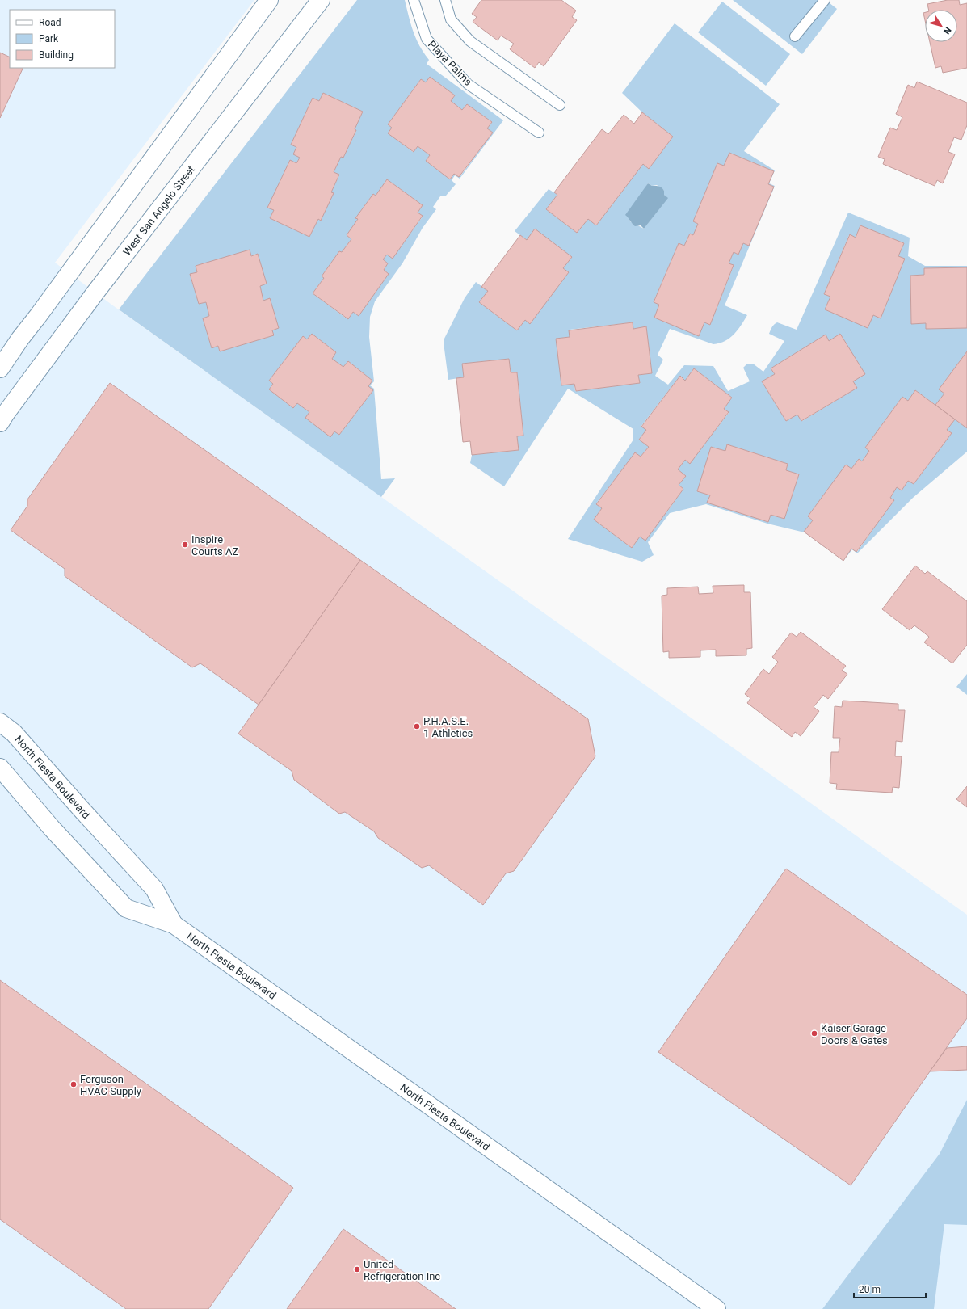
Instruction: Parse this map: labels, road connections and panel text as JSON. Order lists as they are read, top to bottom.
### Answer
{
  "streets": {
    "street": ["West San Angelo Street", "North Fiesta Boulevard"],
    "lane": ["Playa Palms"]
  },
  "places": [
    "Inspire Courts AZ",
    "P.H.A.S.E. 1 Athletics",
    "Kaiser Garage Doors & Gates",
    "Ferguson HVAC Supply",
    "United Refrigeration Inc"
  ],
  "legend": ["Road", "Park", "Building"],
  "scale_bar": "20 m",
  "north": "bottom right"
}
